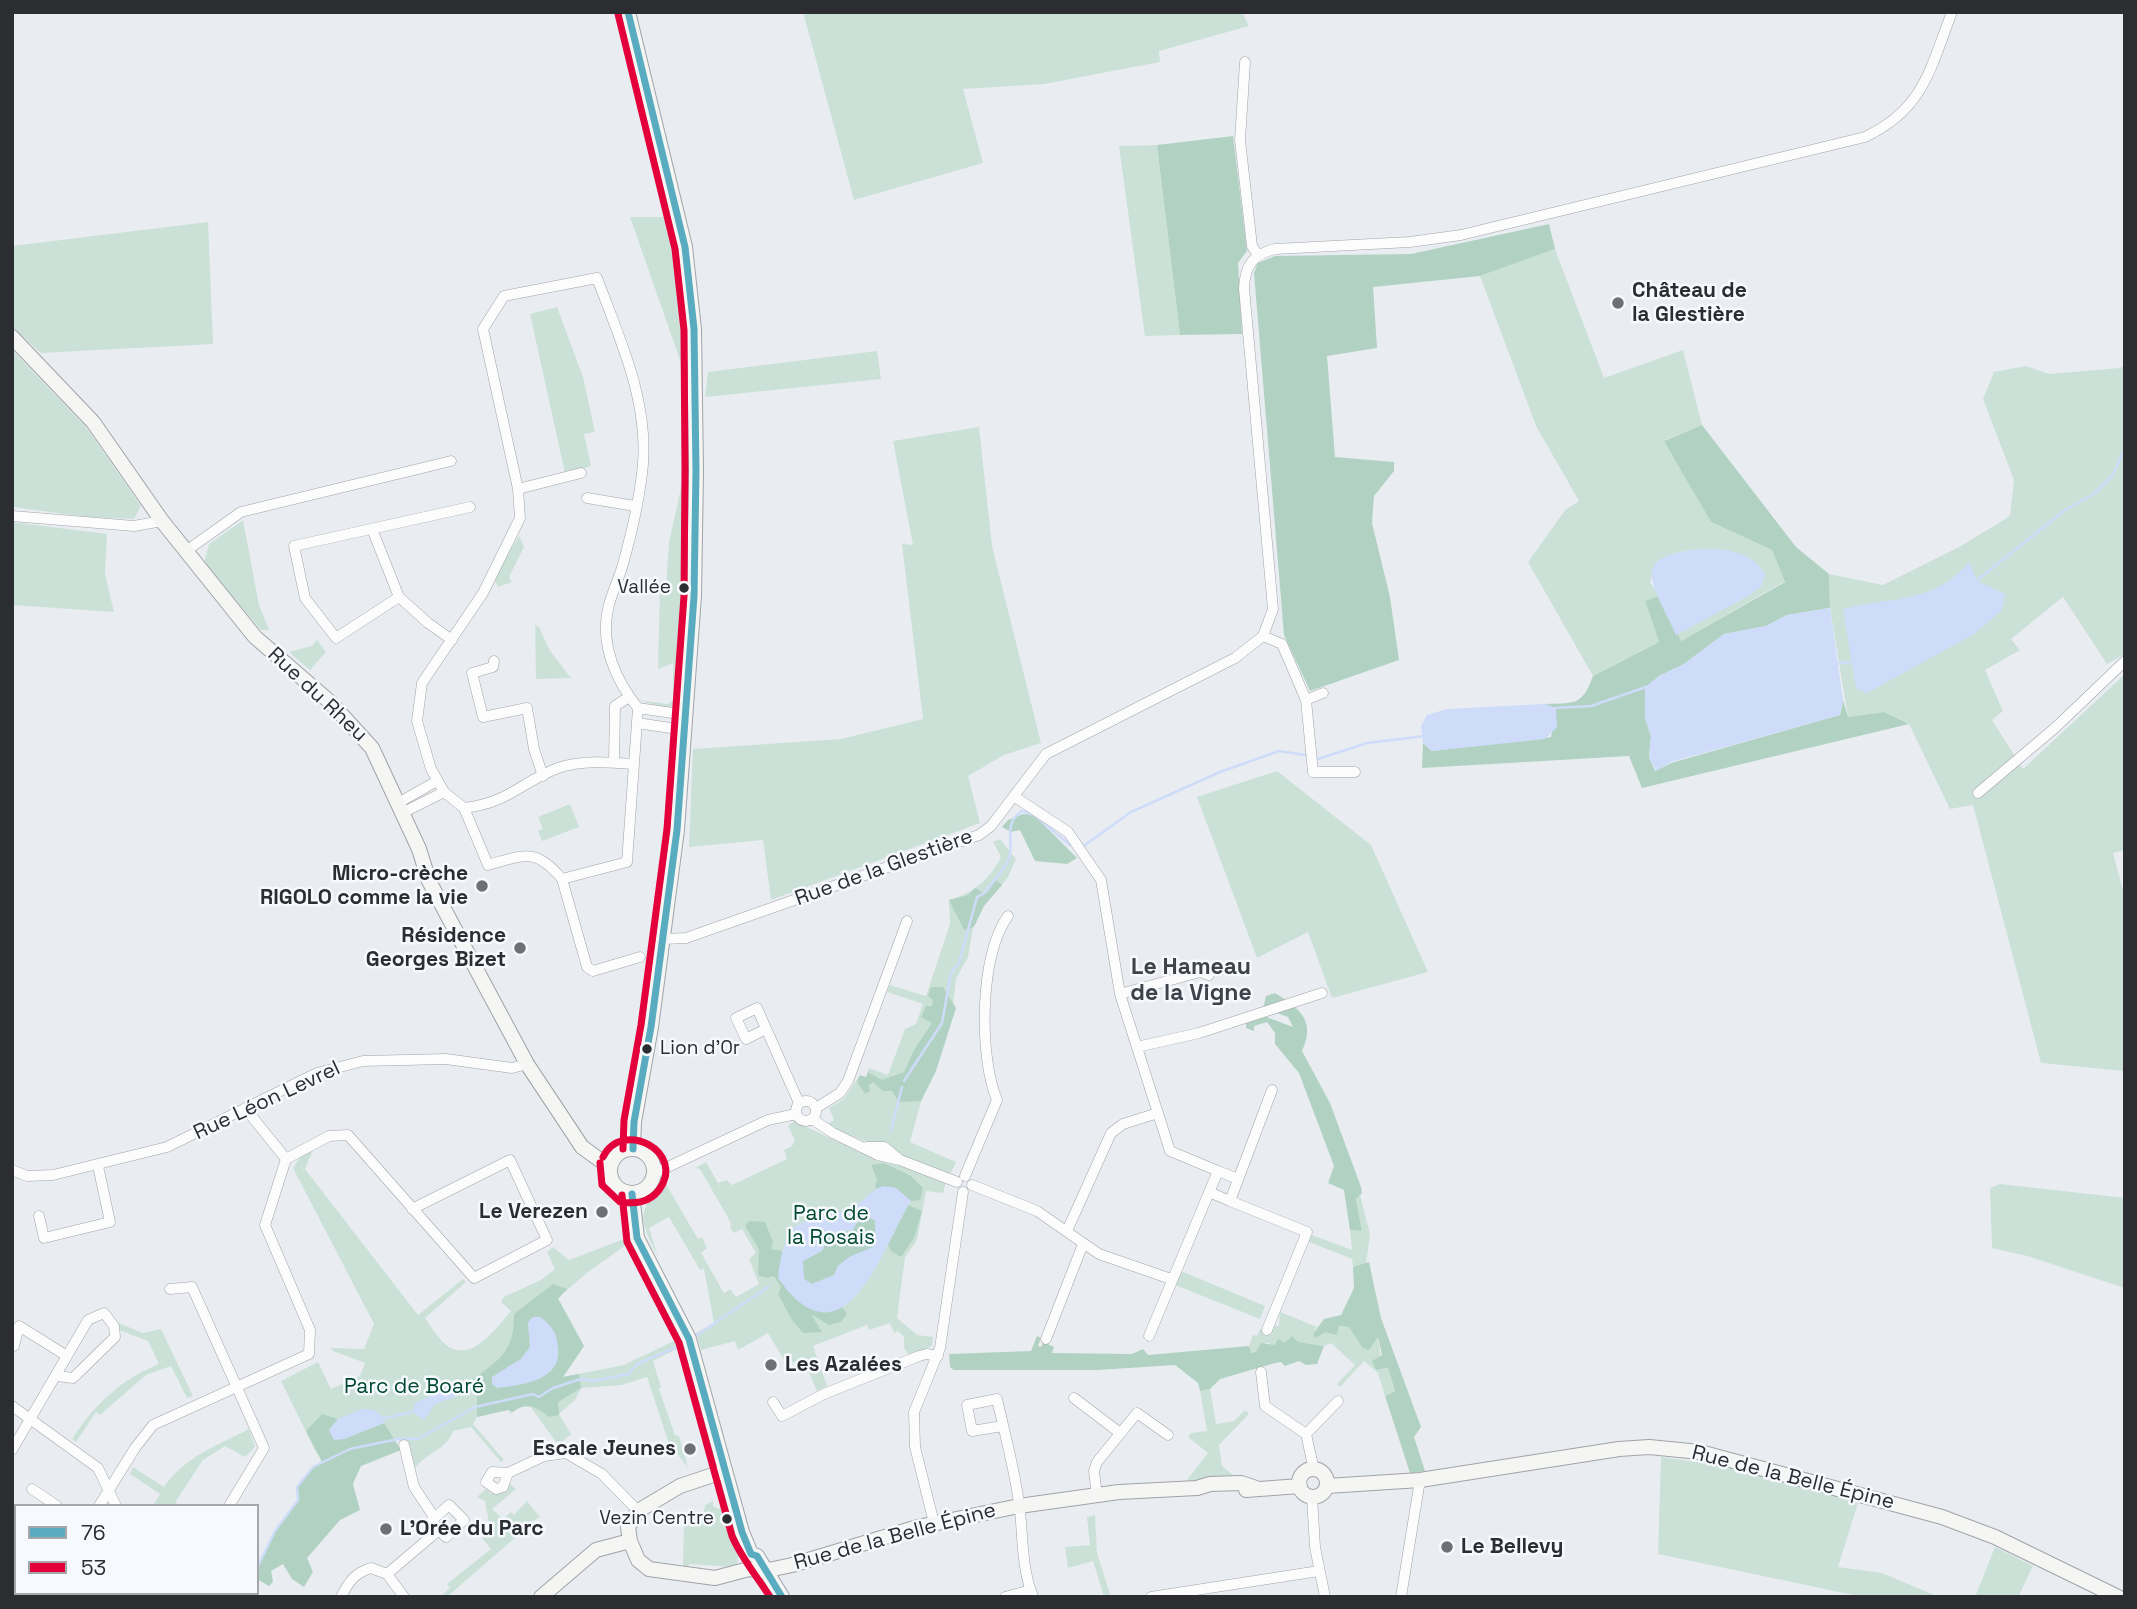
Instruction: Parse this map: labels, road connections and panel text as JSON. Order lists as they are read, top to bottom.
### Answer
{
  "streets": {
    "street": [
      "Rue du Rheu",
      "Rue de la Glestière",
      "Rue Léon Levrel",
      "Rue de la Belle Épine"
    ]
  },
  "crossings": [
    ["Rue du Rheu", "Rue Léon Levrel"]
  ],
  "districts": ["Le Hameau de la Vigne"],
  "parks": ["Parc de la Rosais", "Parc de Boaré"],
  "places": [
    "Château de la Glestière",
    "Vallée",
    "Micro-crèche RIGOLO comme la vie",
    "Résidence Georges Bizet",
    "Lion d'Or",
    "Le Verezen",
    "Les Azalées",
    "Escale Jeunes",
    "Vezin Centre",
    "L'Orée du Parc",
    "Le Bellevy"
  ],
  "lines": ["transit line 76", "transit line 53"],
  "legend": ["76", "53"]
}
